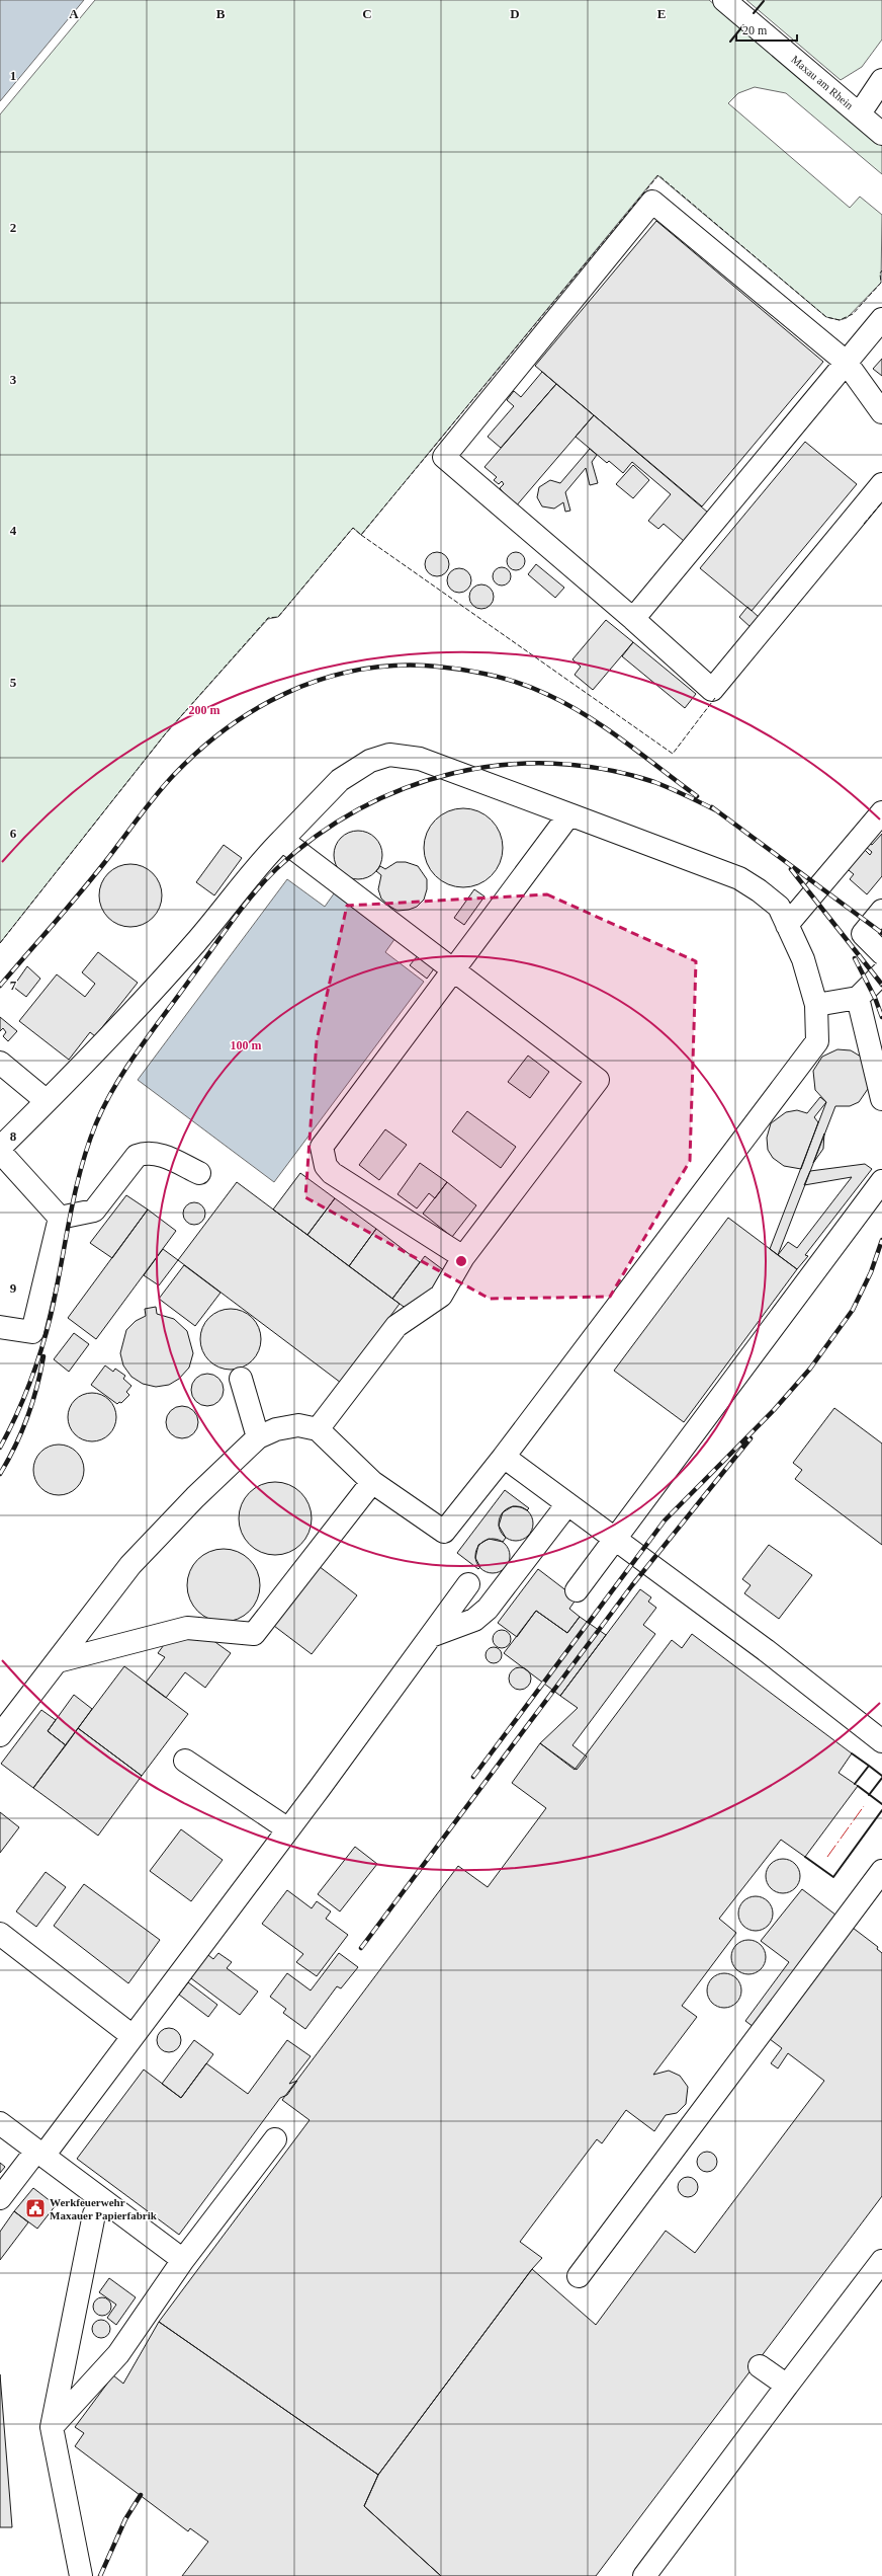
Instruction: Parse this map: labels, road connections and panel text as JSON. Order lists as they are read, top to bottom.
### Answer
{
  "streets": {
    "lane": ["Maxau am Rhein"]
  },
  "places": {
    "public building": ["Werkfeuerwehr Maxauer Papierfabrik"]
  },
  "scale_bar": "20 m",
  "grid": {
    "columns": [
      "A",
      "B",
      "C",
      "D",
      "E"
    ],
    "rows": [
      "1",
      "2",
      "3",
      "4",
      "5",
      "6",
      "7",
      "8",
      "9"
    ]
  },
  "rings": ["200 m", "100 m"]
}
